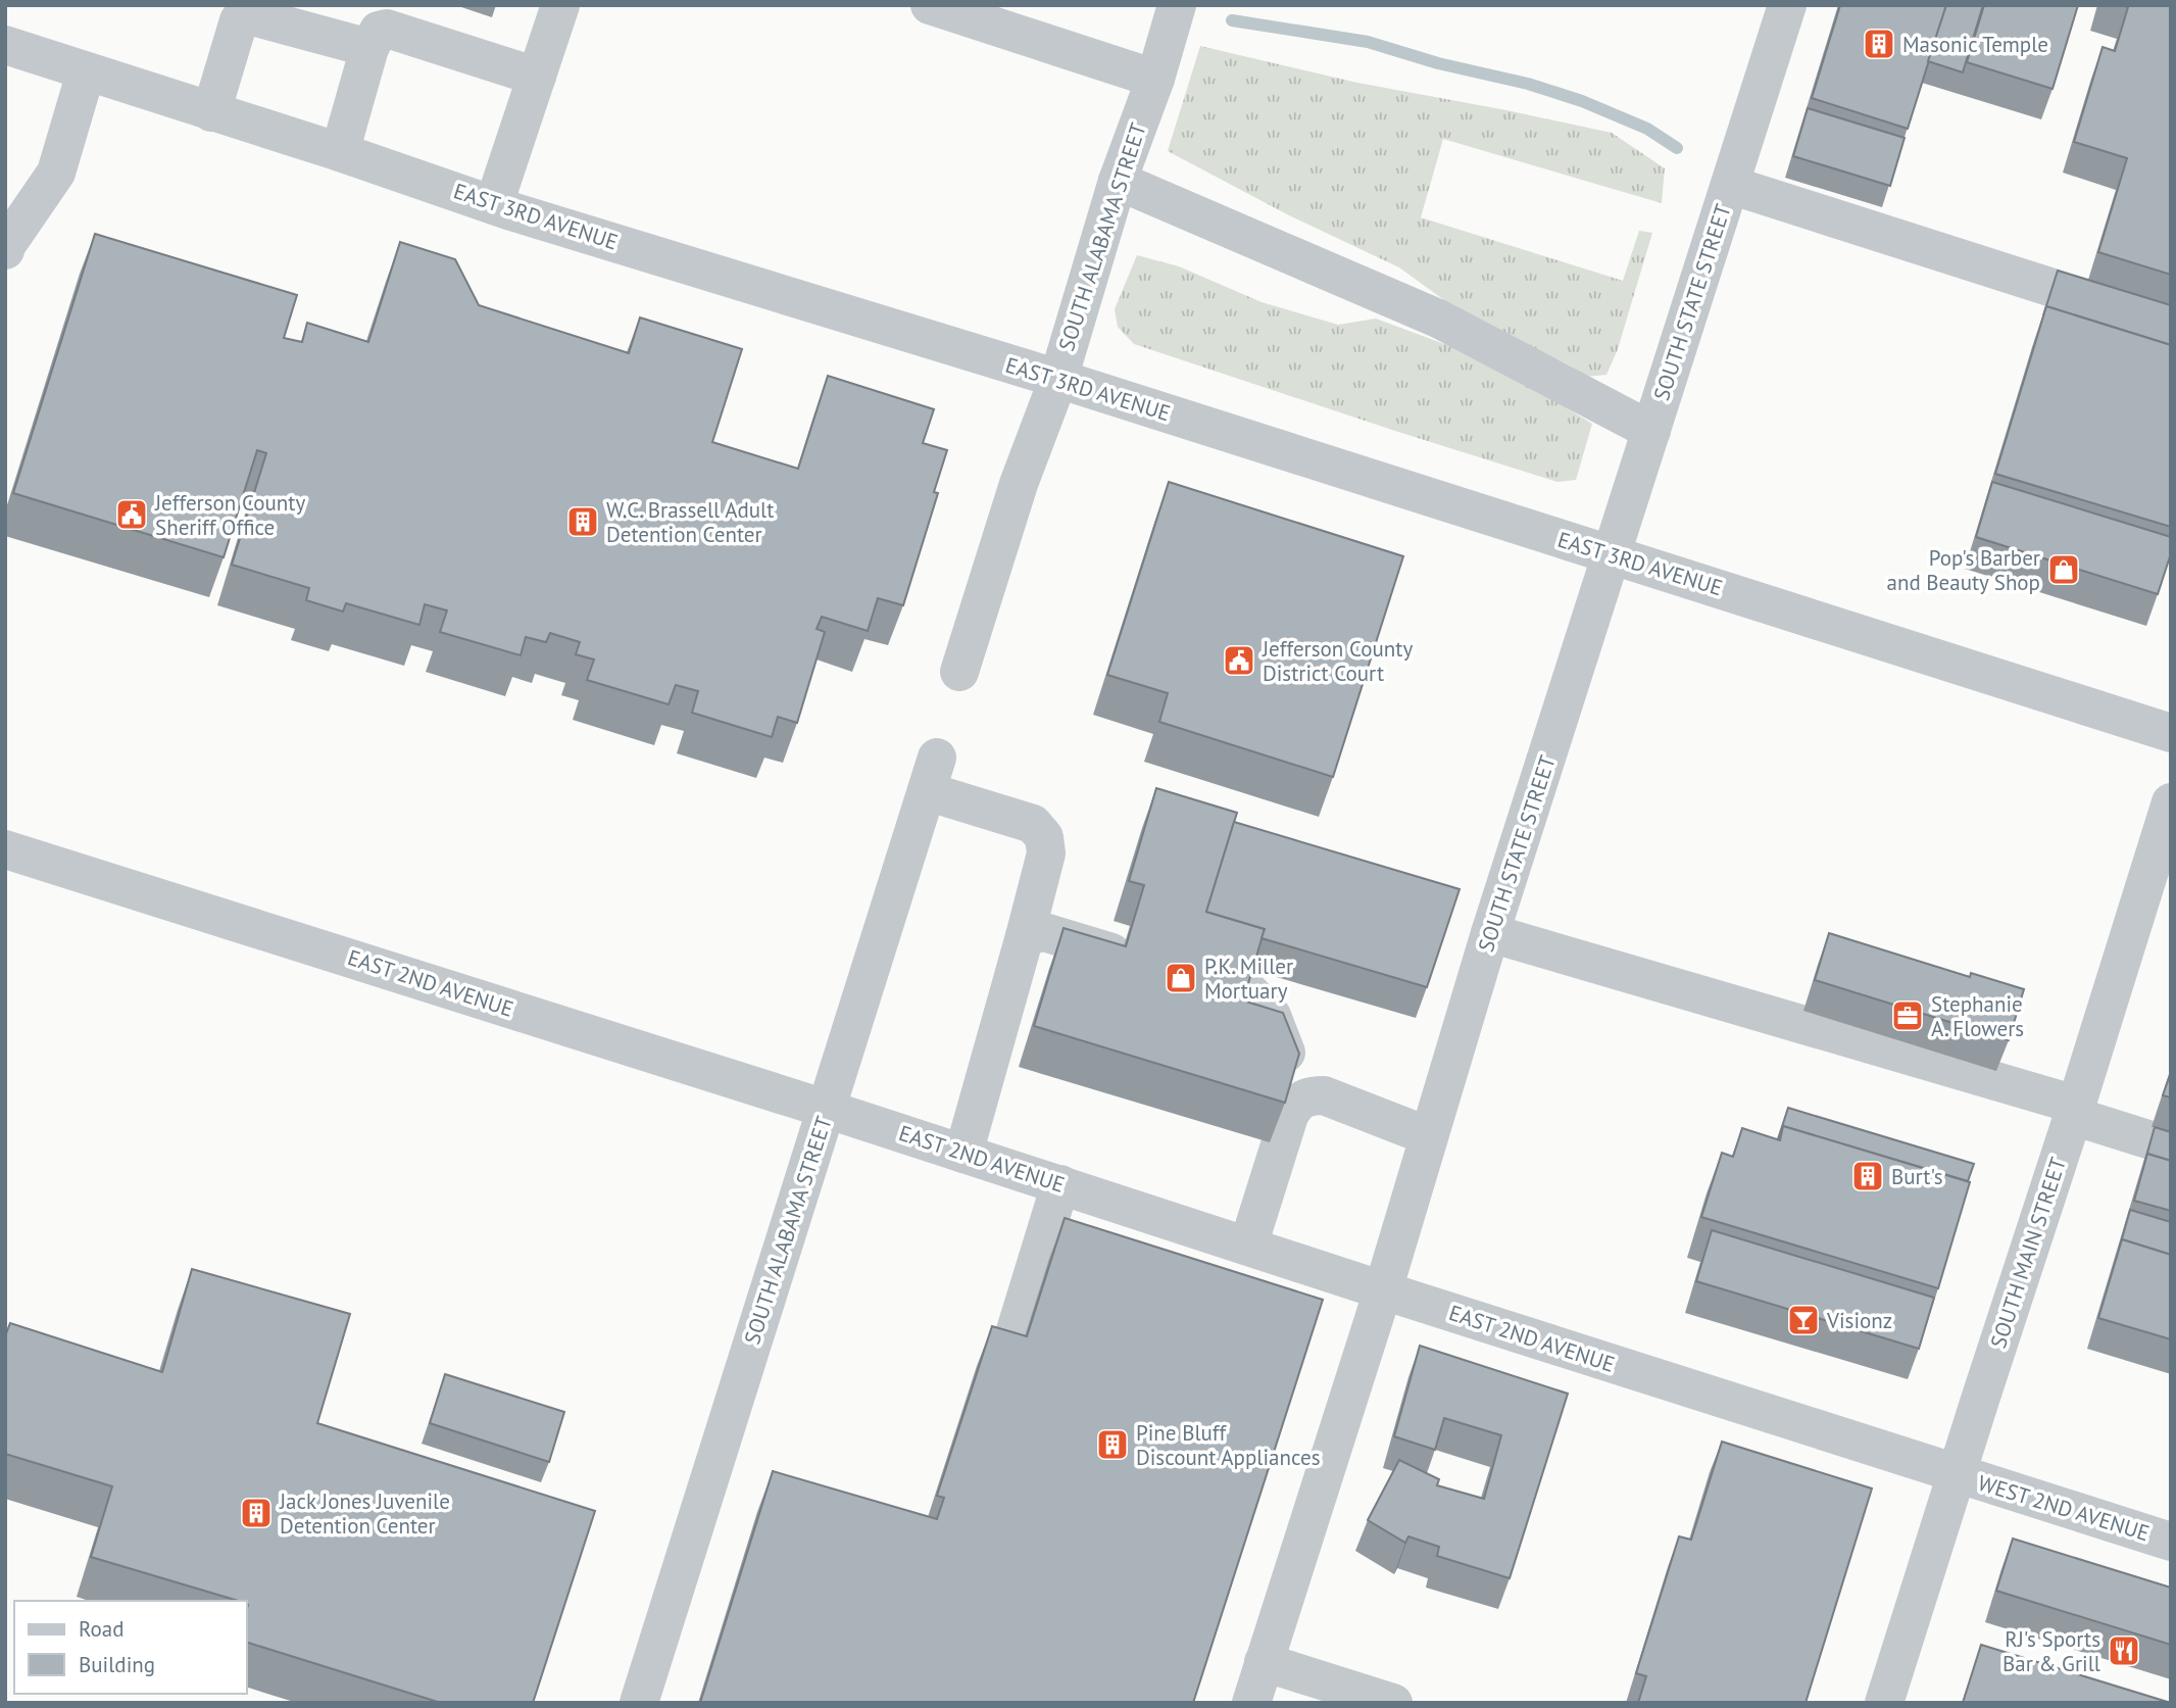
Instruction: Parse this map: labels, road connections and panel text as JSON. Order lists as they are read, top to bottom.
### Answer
{
  "streets": {
    "street": [
      "EAST 3RD AVENUE",
      "SOUTH ALABAMA STREET",
      "SOUTH STATE STREET",
      "EAST 2ND AVENUE",
      "SOUTH MAIN STREET",
      "WEST 2ND AVENUE"
    ]
  },
  "crossings": [
    ["EAST 3RD AVENUE", "SOUTH ALABAMA STREET"],
    ["EAST 3RD AVENUE", "SOUTH STATE STREET"],
    ["SOUTH ALABAMA STREET", "EAST 2ND AVENUE"],
    ["SOUTH STATE STREET", "EAST 2ND AVENUE"],
    ["EAST 2ND AVENUE", "SOUTH MAIN STREET"],
    ["EAST 2ND AVENUE", "WEST 2ND AVENUE"],
    ["SOUTH MAIN STREET", "WEST 2ND AVENUE"]
  ],
  "places": {
    "building": [
      "Masonic Temple",
      "W.C. Brassell Adult Detention Center",
      "Burt's",
      "Pine Bluff Discount Appliances",
      "Jack Jones Juvenile Detention Center"
    ],
    "public building": ["Jefferson County Sheriff Office", "Jefferson County District Court"],
    "shop": ["Pop's Barber and Beauty Shop", "P.K. Miller Mortuary"],
    "office": ["Stephanie A. Flowers"],
    "bar": ["Visionz"],
    "restaurant": ["RJ's Sports Bar & Grill"]
  },
  "legend": ["Road", "Building"]
}
